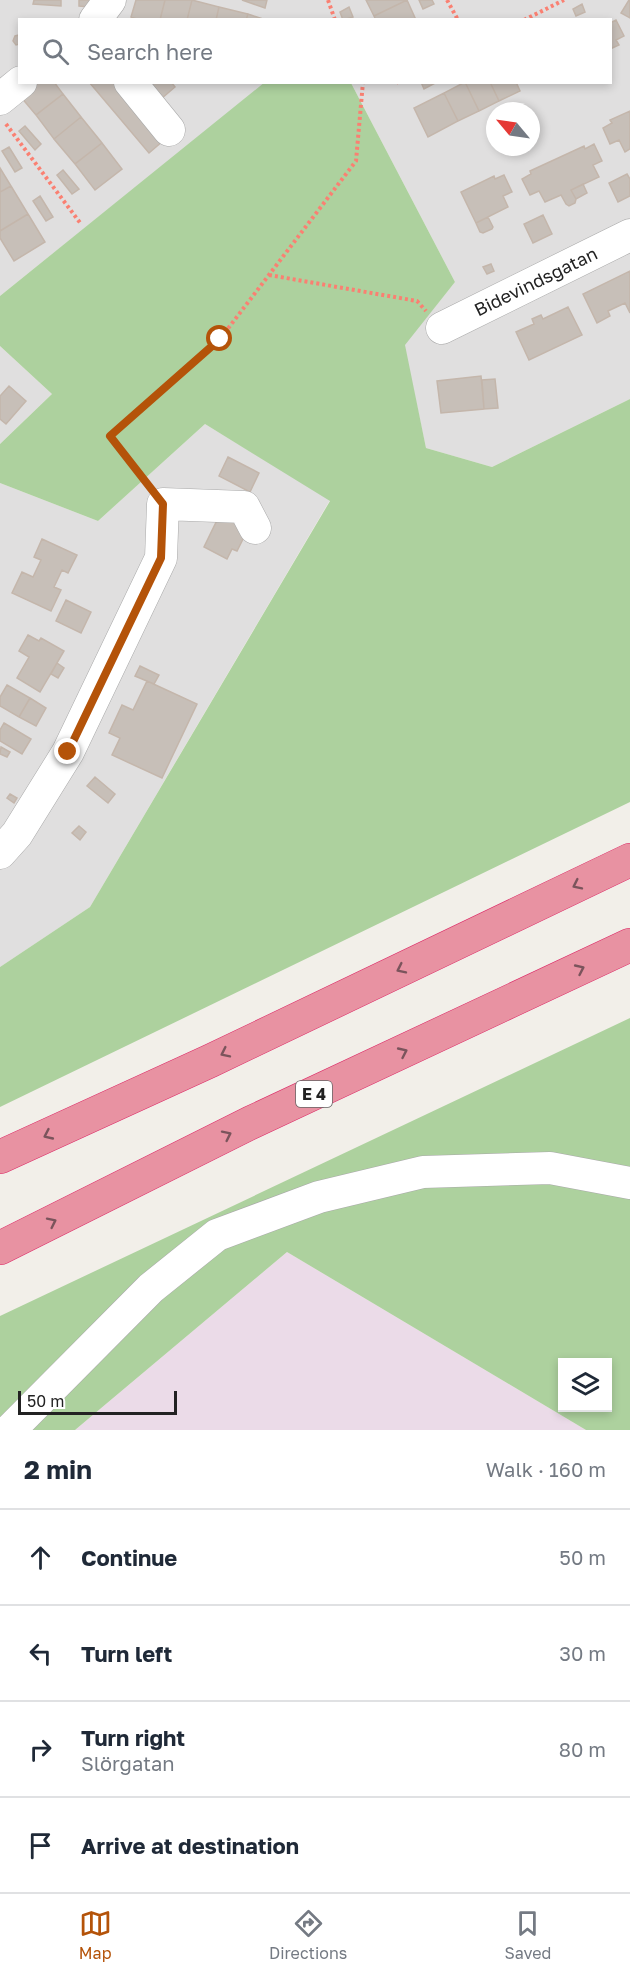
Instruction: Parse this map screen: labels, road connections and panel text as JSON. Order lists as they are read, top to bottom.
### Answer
{
  "streets": {
    "highway": ["E 4"],
    "street": ["Bidevindsgatan"]
  },
  "scale_bar": "50 m",
  "north": "top left",
  "page": {
    "search": "Search here",
    "scale": "50 m",
    "heading": ["2 min", "Walk · 160 m"],
    "list": [
      ["Continue", "50 m"],
      ["Turn left", "30 m"],
      ["Turn right", "Slörgatan", "80 m"],
      "Arrive at destination"
    ],
    "nav": ["Map", "Directions", "Saved"]
  }
}
